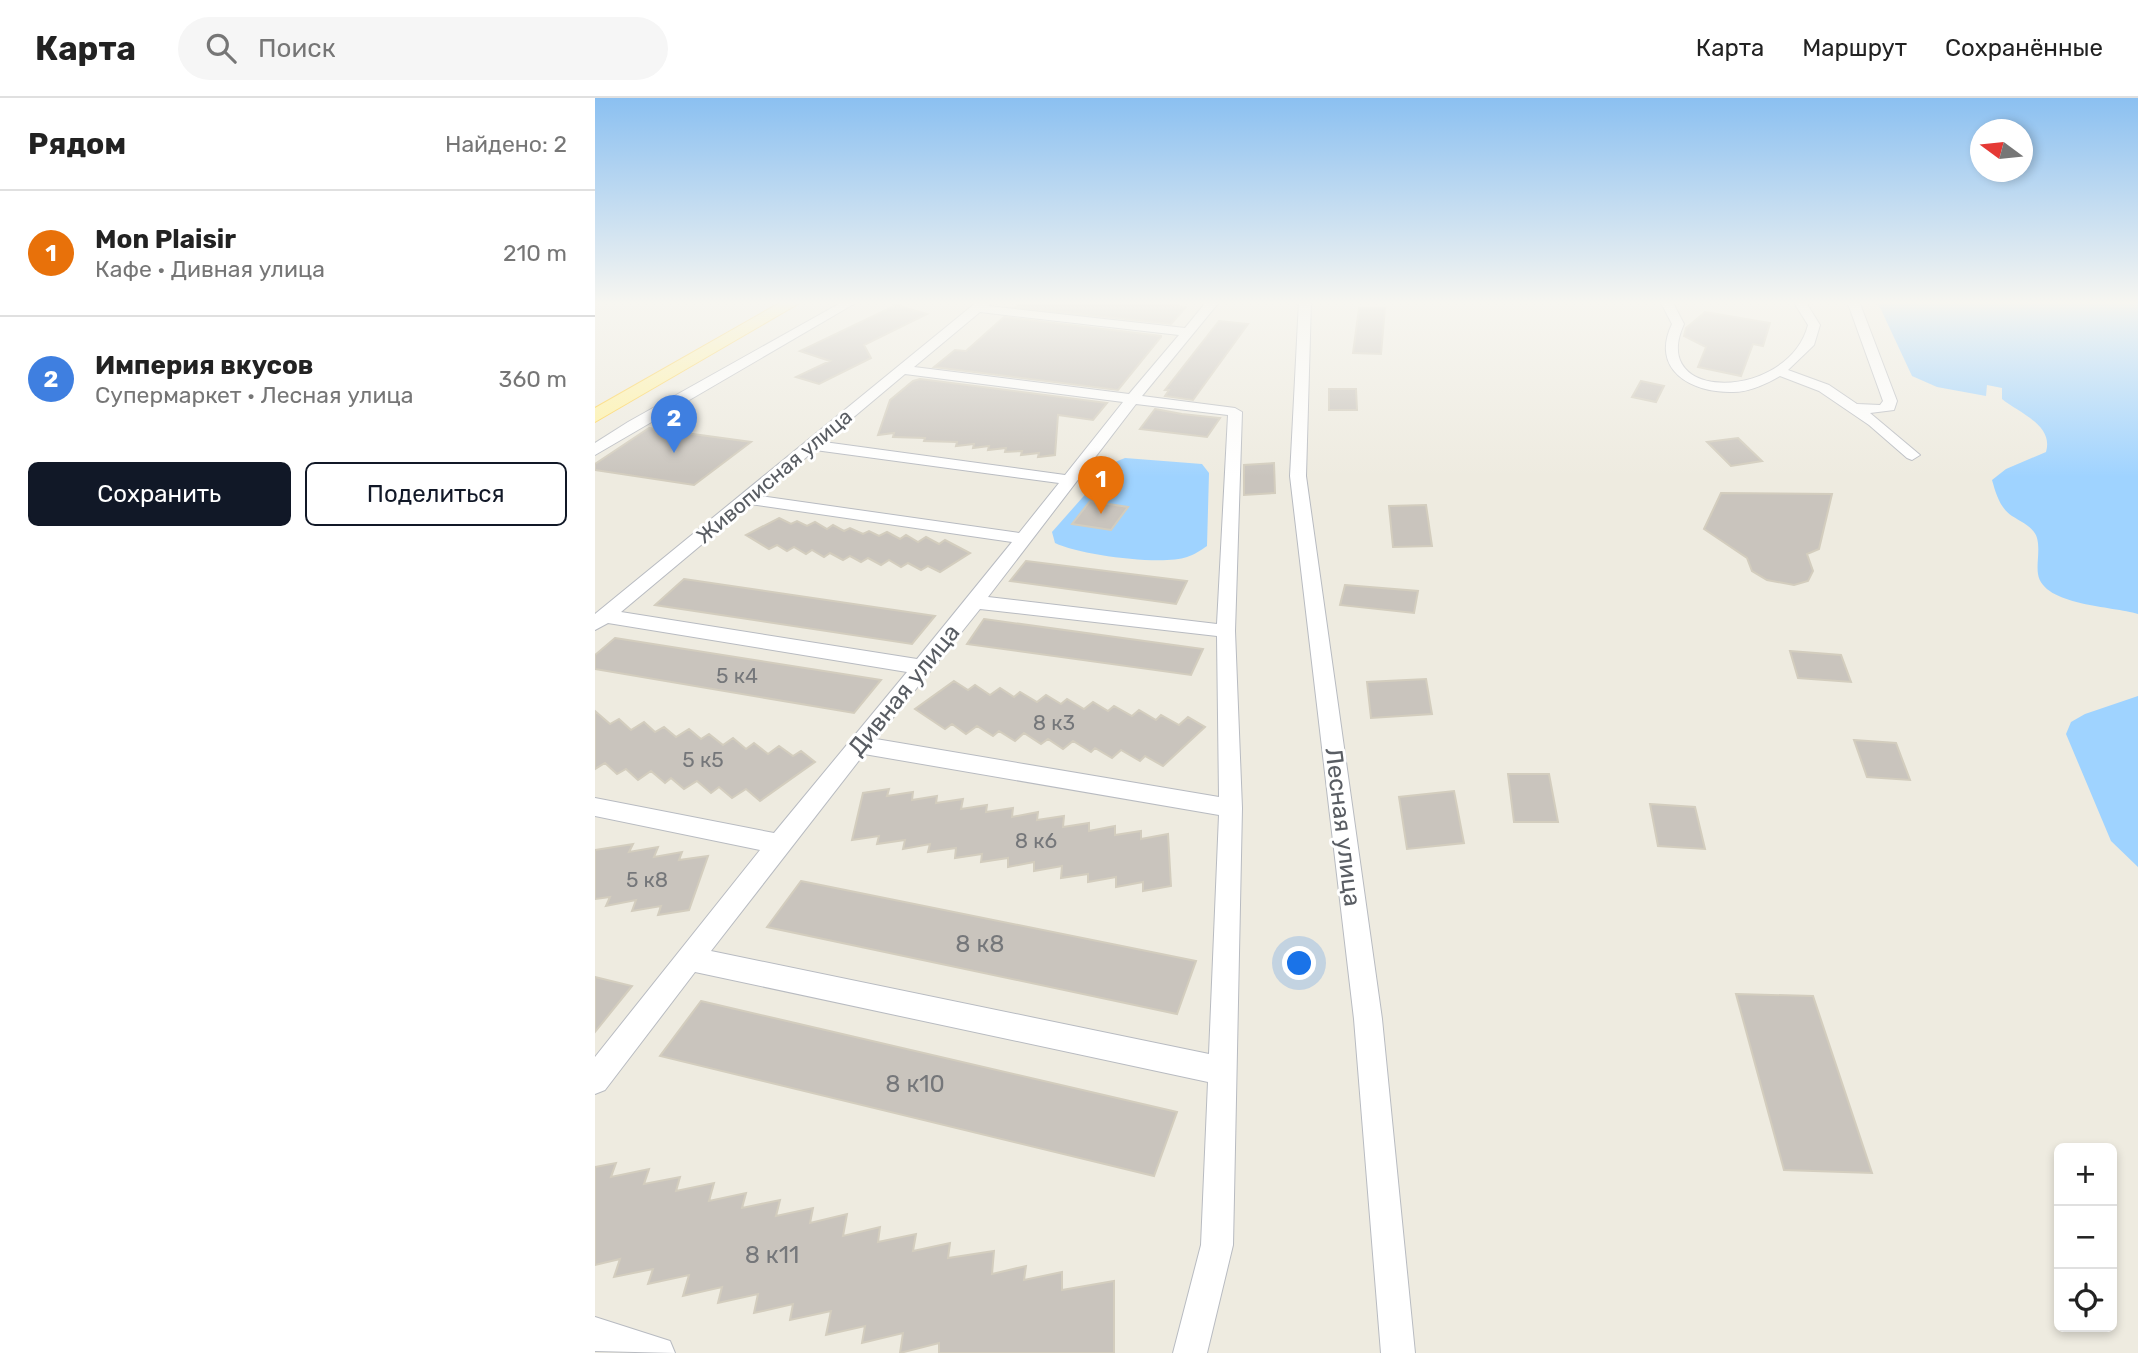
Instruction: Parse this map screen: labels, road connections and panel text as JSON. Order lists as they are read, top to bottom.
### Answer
{
  "streets": {
    "street": ["Живописная улица", "Дивная улица", "Лесная улица"]
  },
  "house_numbers": [
    "5 к4",
    "8 к3",
    "5 к5",
    "8 к6",
    "5 к8",
    "8 к8",
    "8 к10",
    "8 к11"
  ],
  "north": "left",
  "page": {
    "header": "Карта",
    "search": "Поиск",
    "nav": ["Карта", "Маршрут", "Сохранённые"],
    "heading": ["Рядом", "Найдено: 2"],
    "list": [
      {
        "mark": "1",
        "name": "Mon Plaisir",
        "note": "Кафе · Дивная улица",
        "value": "210 m"
      },
      {
        "mark": "2",
        "name": "Империя вкусов",
        "note": "Супермаркет · Лесная улица",
        "value": "360 m"
      }
    ],
    "pins": ["2", "1"],
    "buttons": ["Сохранить", "Поделиться"],
    "map_buttons": ["+", "−"]
  }
}
